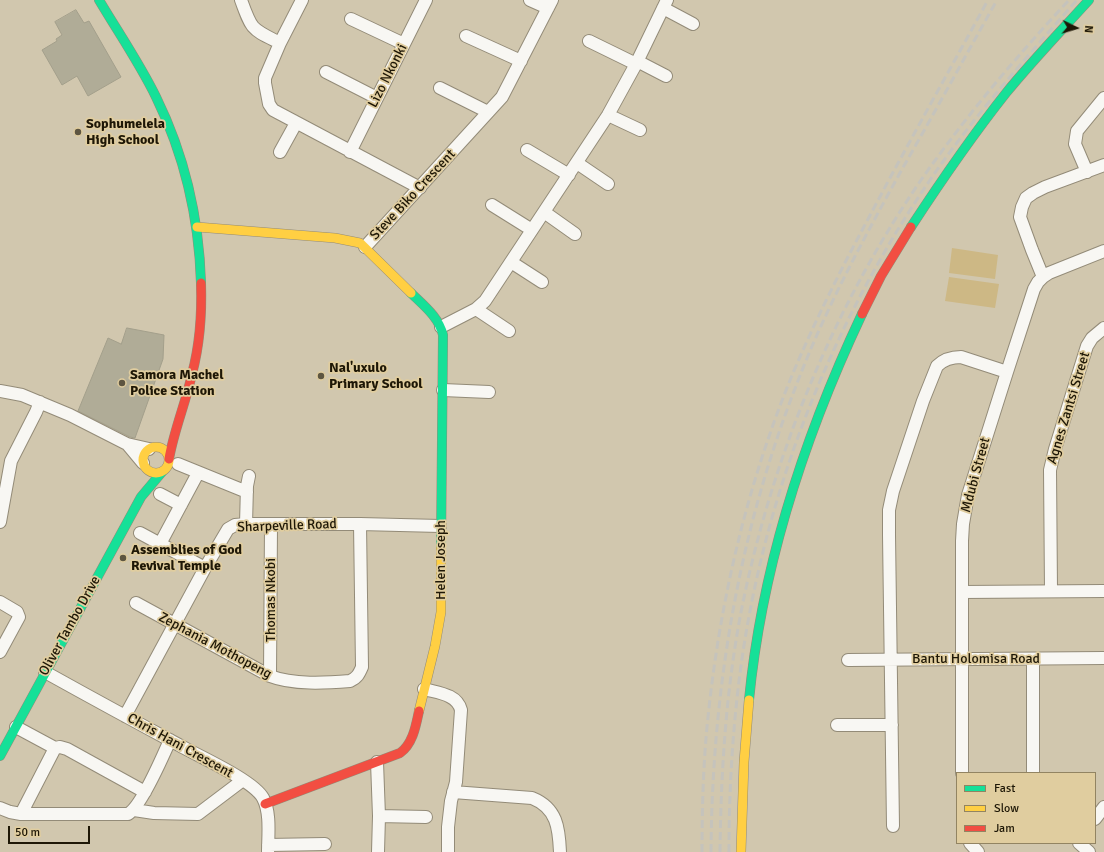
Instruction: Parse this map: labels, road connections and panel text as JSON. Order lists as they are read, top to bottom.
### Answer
{
  "streets": {
    "street": [
      "Lizo Nkonki",
      "Steve Biko Crescent",
      "Agnes Zantsi Street",
      "Mdubi Street",
      "Sharpeville Road",
      "Helen Joseph",
      "Thomas Nkobi",
      "Oliver Tambo Drive",
      "Zephania Mothopeng",
      "Bantu Holomisa Road",
      "Chris Hani Crescent"
    ]
  },
  "crossings": [
    ["Steve Biko Crescent", "Helen Joseph"],
    ["Mdubi Street", "Bantu Holomisa Road"],
    ["Sharpeville Road", "Helen Joseph"],
    ["Sharpeville Road", "Thomas Nkobi"],
    ["Sharpeville Road", "Zephania Mothopeng"],
    ["Sharpeville Road", "Chris Hani Crescent"],
    ["Helen Joseph", "Chris Hani Crescent"],
    ["Thomas Nkobi", "Zephania Mothopeng"],
    ["Oliver Tambo Drive", "Chris Hani Crescent"]
  ],
  "places": [
    "Sophumelela High School",
    "Nal'uxulo Primary School",
    "Samora Machel Police Station",
    "Assemblies of God Revival Temple"
  ],
  "legend": ["Fast", "Slow", "Jam"],
  "scale_bar": "50 m",
  "north": "right"
}
